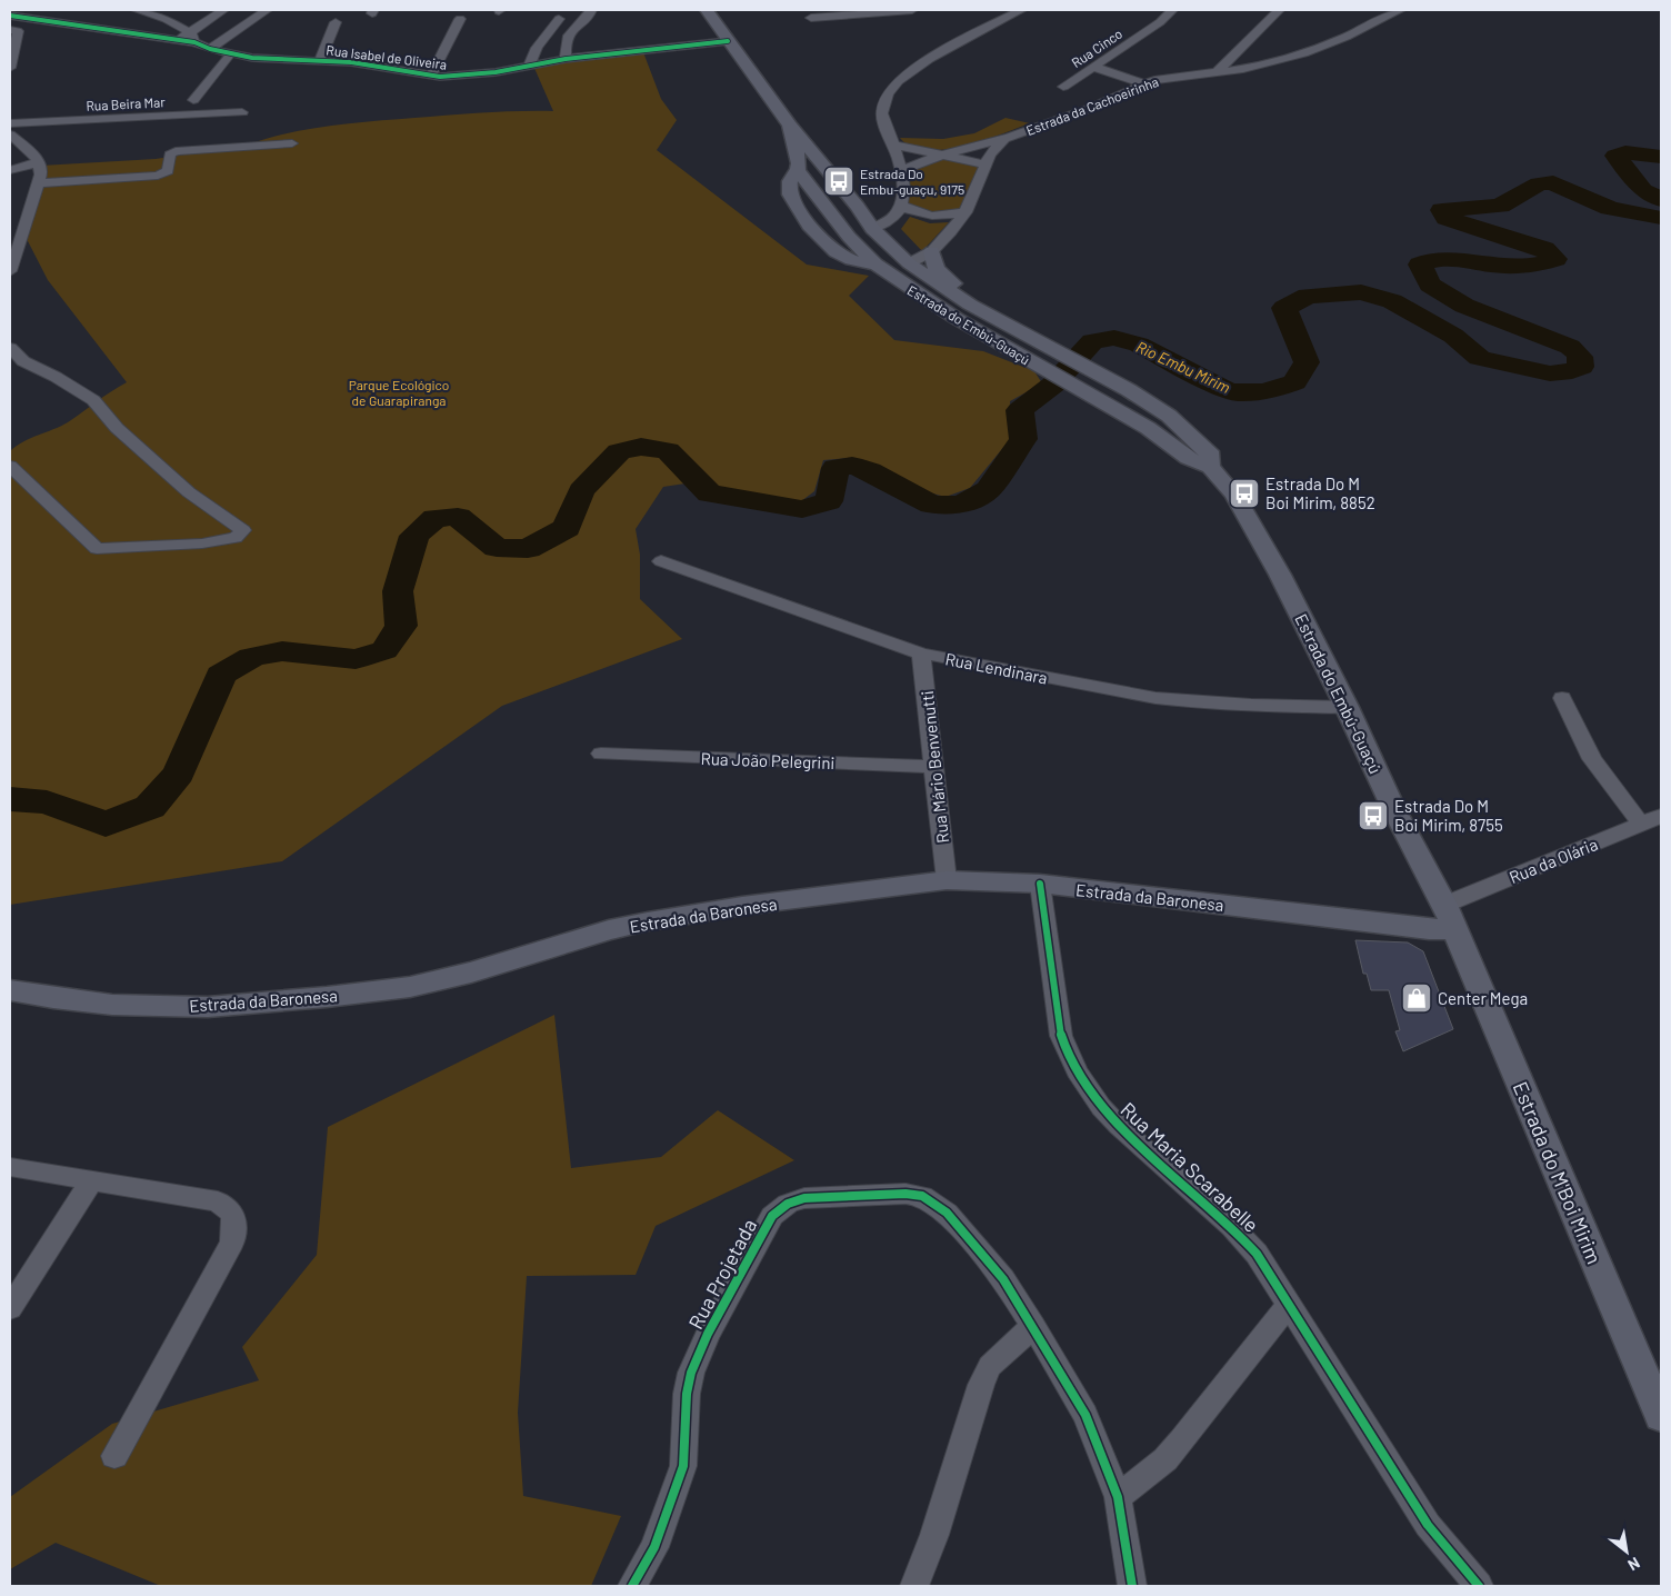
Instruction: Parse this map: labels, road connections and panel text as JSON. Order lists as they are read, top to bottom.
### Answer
{
  "streets": {
    "main road": ["Estrada do Embú-Guaçú", "Estrada da Baronesa", "Estrada do M'Boi Mirim"],
    "street": [
      "Rua Cinco",
      "Rua Isabel de Oliveira",
      "Rua Beira Mar",
      "Estrada da Cachoeirinha",
      "Rua Lendinara",
      "Rua João Pelegrini",
      "Rua Mário Benvenutti",
      "Rua da Olária",
      "Rua Maria Scarabelle",
      "Rua Projetada"
    ]
  },
  "crossings": [
    ["Rua Isabel de Oliveira", "Estrada do Embú-Guaçú"],
    ["Estrada da Cachoeirinha", "Estrada do Embú-Guaçú"],
    ["Estrada do Embú-Guaçú", "Rua Lendinara"],
    ["Estrada do Embú-Guaçú", "Rua da Olária"],
    ["Estrada do Embú-Guaçú", "Estrada da Baronesa"],
    ["Estrada do Embú-Guaçú", "Estrada do M'Boi Mirim"],
    ["Rua Lendinara", "Rua Mário Benvenutti"],
    ["Rua João Pelegrini", "Rua Mário Benvenutti"],
    ["Rua Mário Benvenutti", "Estrada da Baronesa"],
    ["Rua da Olária", "Estrada da Baronesa"],
    ["Rua da Olária", "Estrada do M'Boi Mirim"],
    ["Estrada da Baronesa", "Rua Maria Scarabelle"],
    ["Estrada da Baronesa", "Estrada do M'Boi Mirim"]
  ],
  "water": ["Rio Embu Mirim"],
  "parks": ["Parque Ecológico de Guarapiranga"],
  "places": {
    "bus stop": ["Estrada Do Embu-guaçu, 9175", "Estrada Do M Boi Mirim, 8852", "Estrada Do M Boi Mirim, 8755"],
    "shop": ["Center Mega"]
  },
  "north": "bottom right"
}
